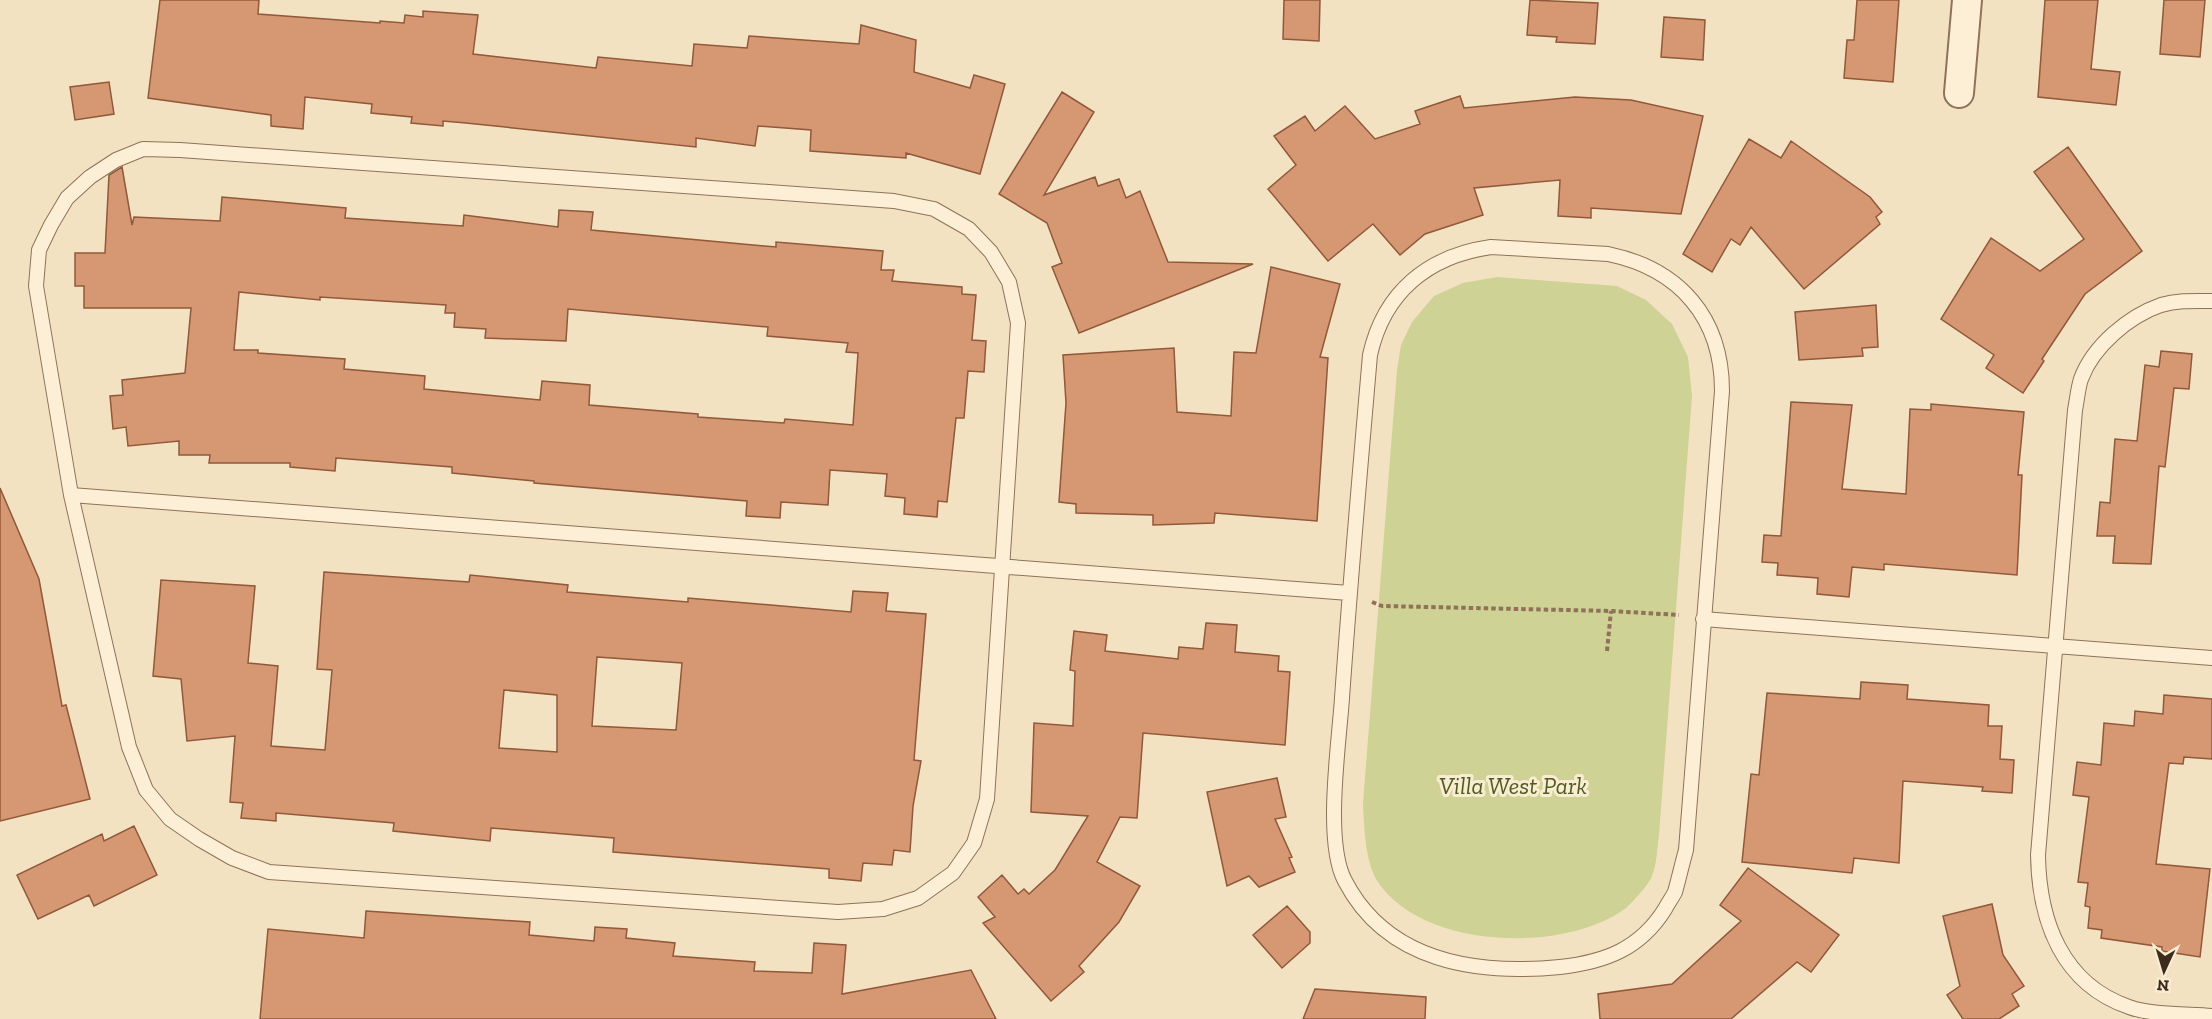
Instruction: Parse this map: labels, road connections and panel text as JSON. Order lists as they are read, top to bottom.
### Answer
{
  "parks": ["Villa West Park"],
  "north": "bottom"
}
